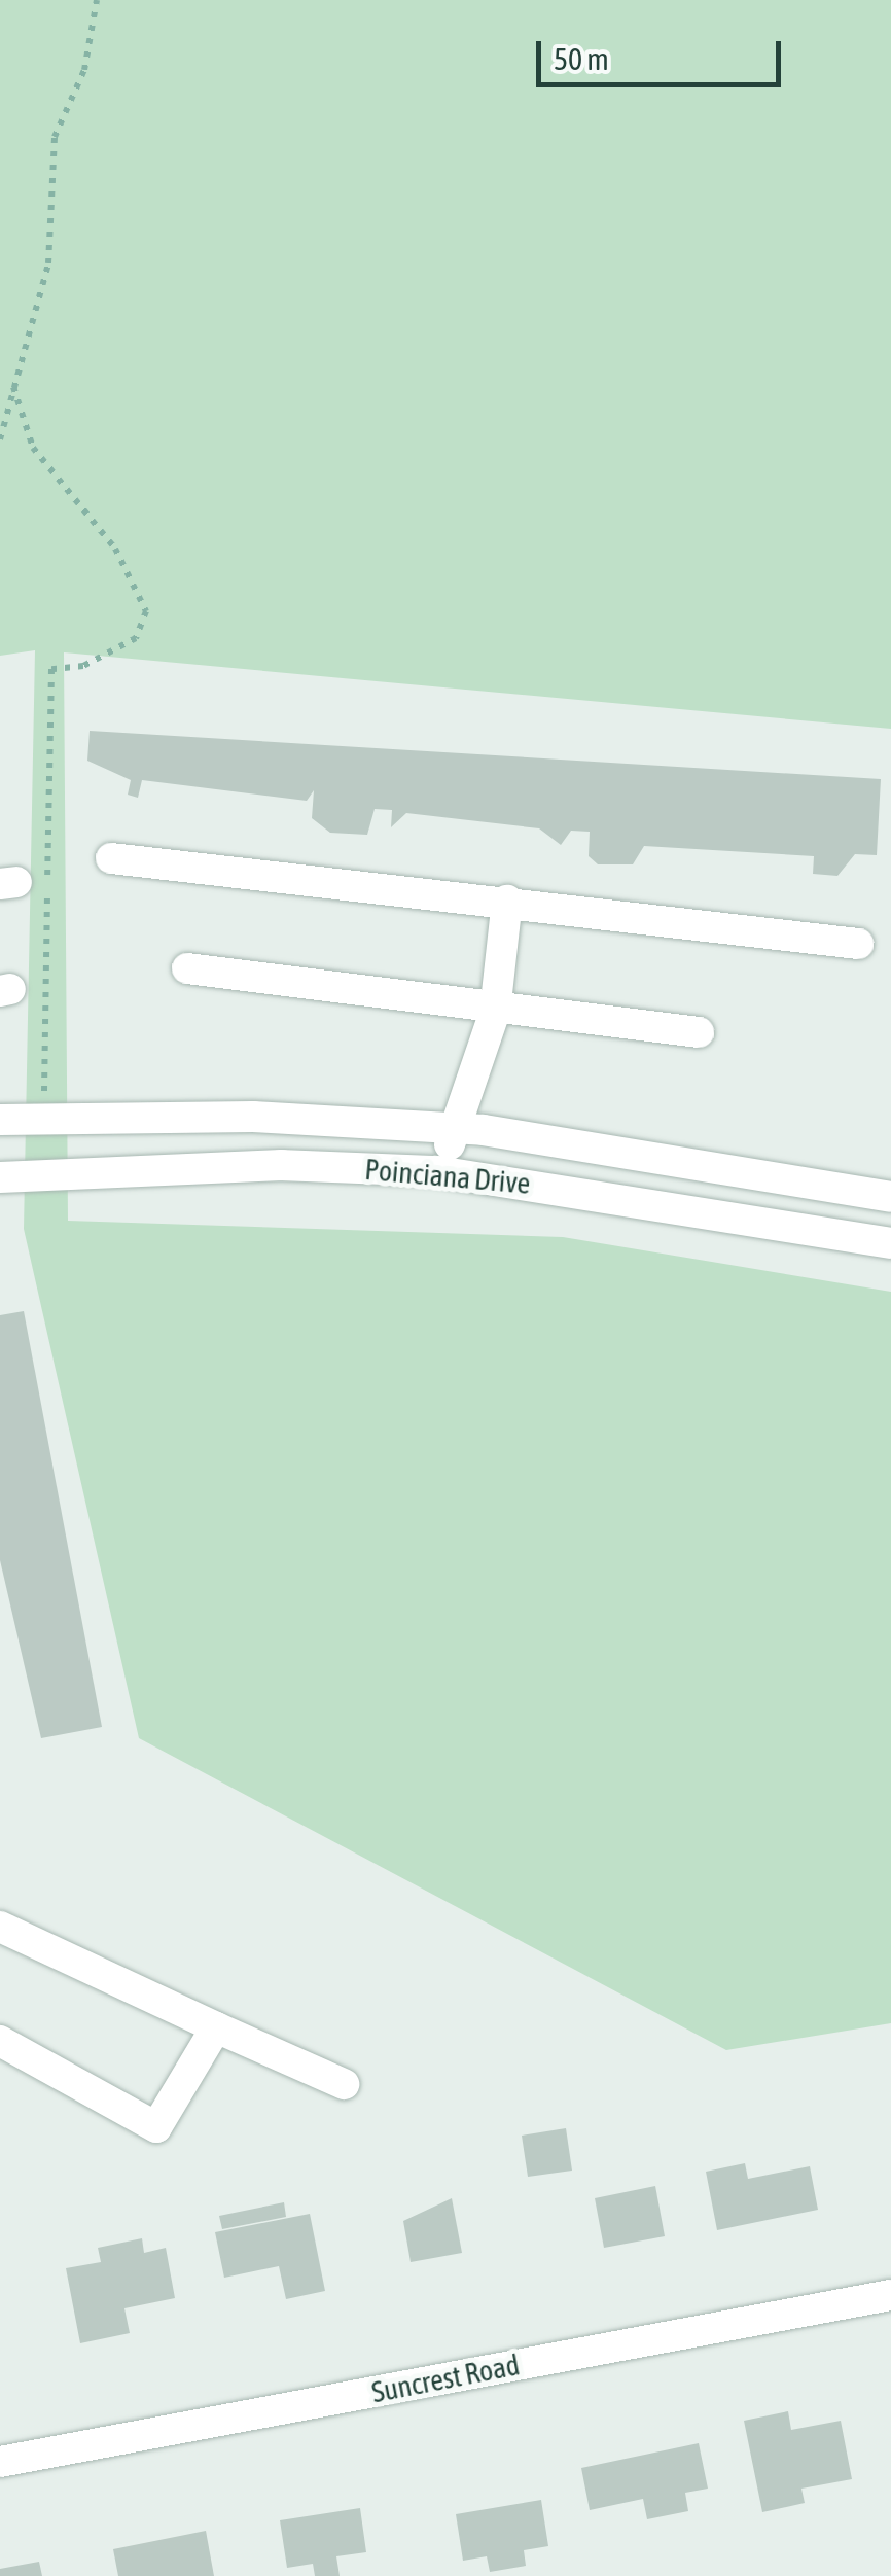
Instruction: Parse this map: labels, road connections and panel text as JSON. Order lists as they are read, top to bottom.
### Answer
{
  "streets": {
    "street": ["Poinciana Drive", "Suncrest Road"]
  },
  "scale_bar": "50 m"
}
